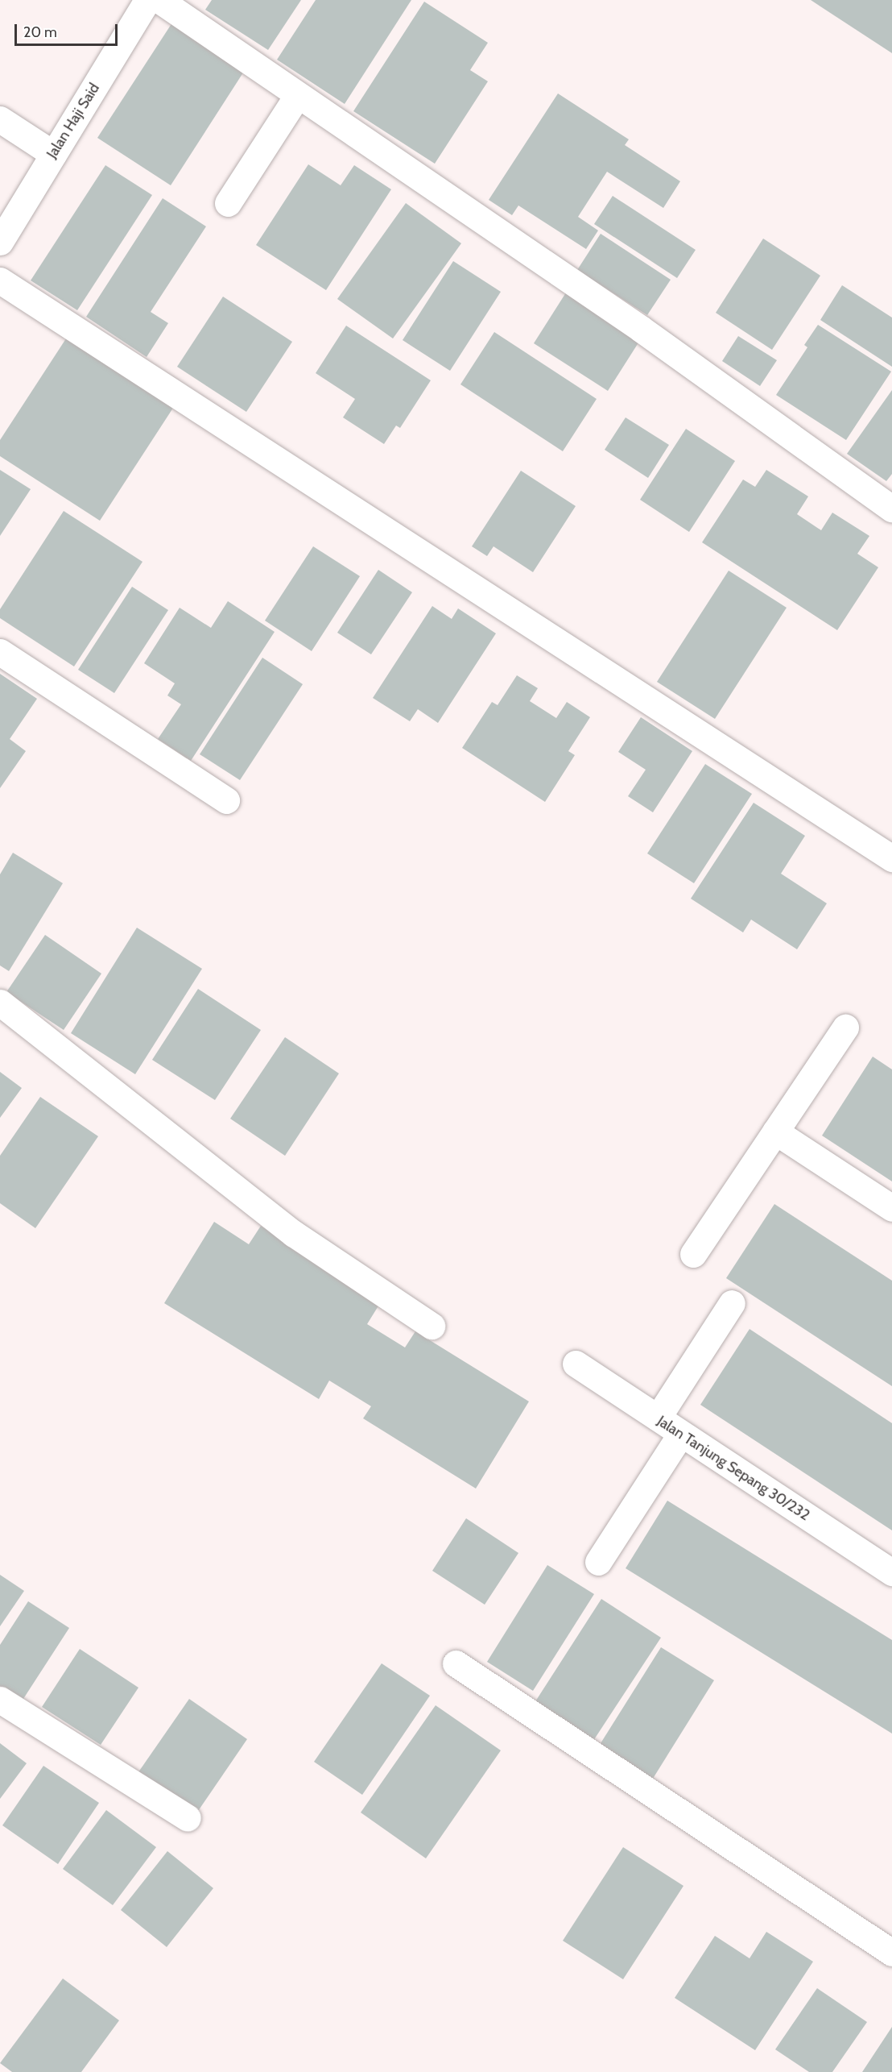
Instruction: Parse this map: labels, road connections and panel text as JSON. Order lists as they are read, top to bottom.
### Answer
{
  "streets": {
    "street": ["Jalan Haji Said", "Jalan Tanjung Sepang 30/232"]
  },
  "scale_bar": "20 m"
}
